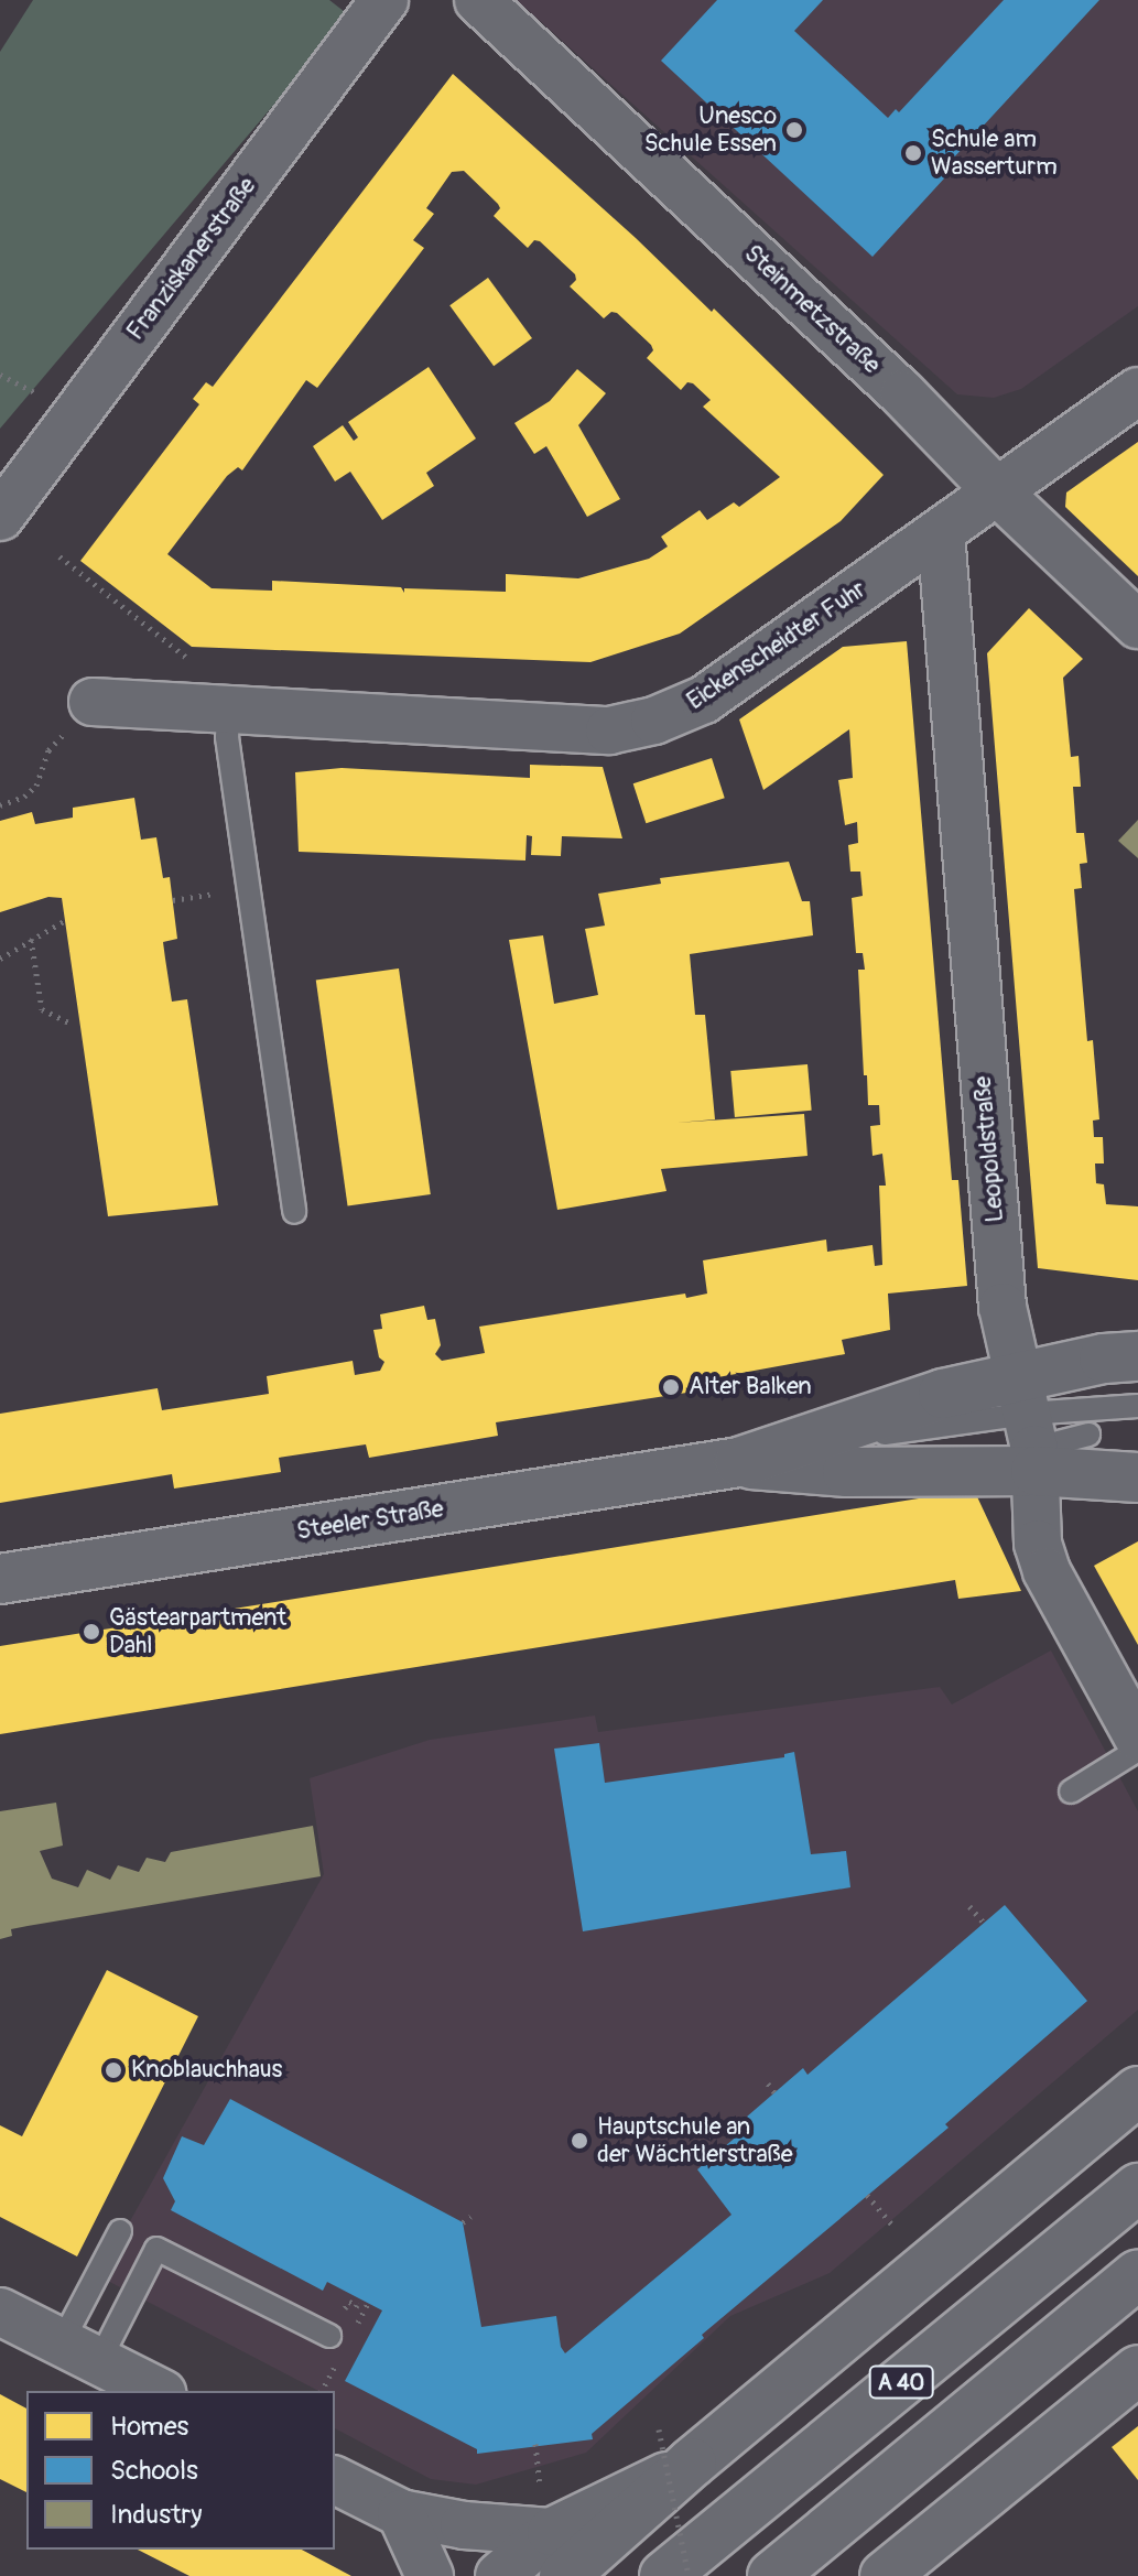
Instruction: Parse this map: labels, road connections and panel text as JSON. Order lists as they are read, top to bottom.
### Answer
{
  "streets": {
    "main road": ["Steeler Straße", "A 40"],
    "street": [
      "Franziskanerstraße",
      "Steinmetzstraße",
      "Eickenscheidter Fuhr",
      "Leopoldstraße"
    ]
  },
  "crossings": [
    ["Steinmetzstraße", "Eickenscheidter Fuhr"],
    ["Eickenscheidter Fuhr", "Leopoldstraße"],
    ["Leopoldstraße", "Steeler Straße"]
  ],
  "places": [
    "Unesco Schule Essen",
    "Schule am Wasserturm",
    "Alter Balken",
    "Gästearpartment Dahl",
    "Knoblauchhaus",
    "Hauptschule an der Wächtlerstraße"
  ],
  "legend": ["Homes", "Schools", "Industry"]
}
